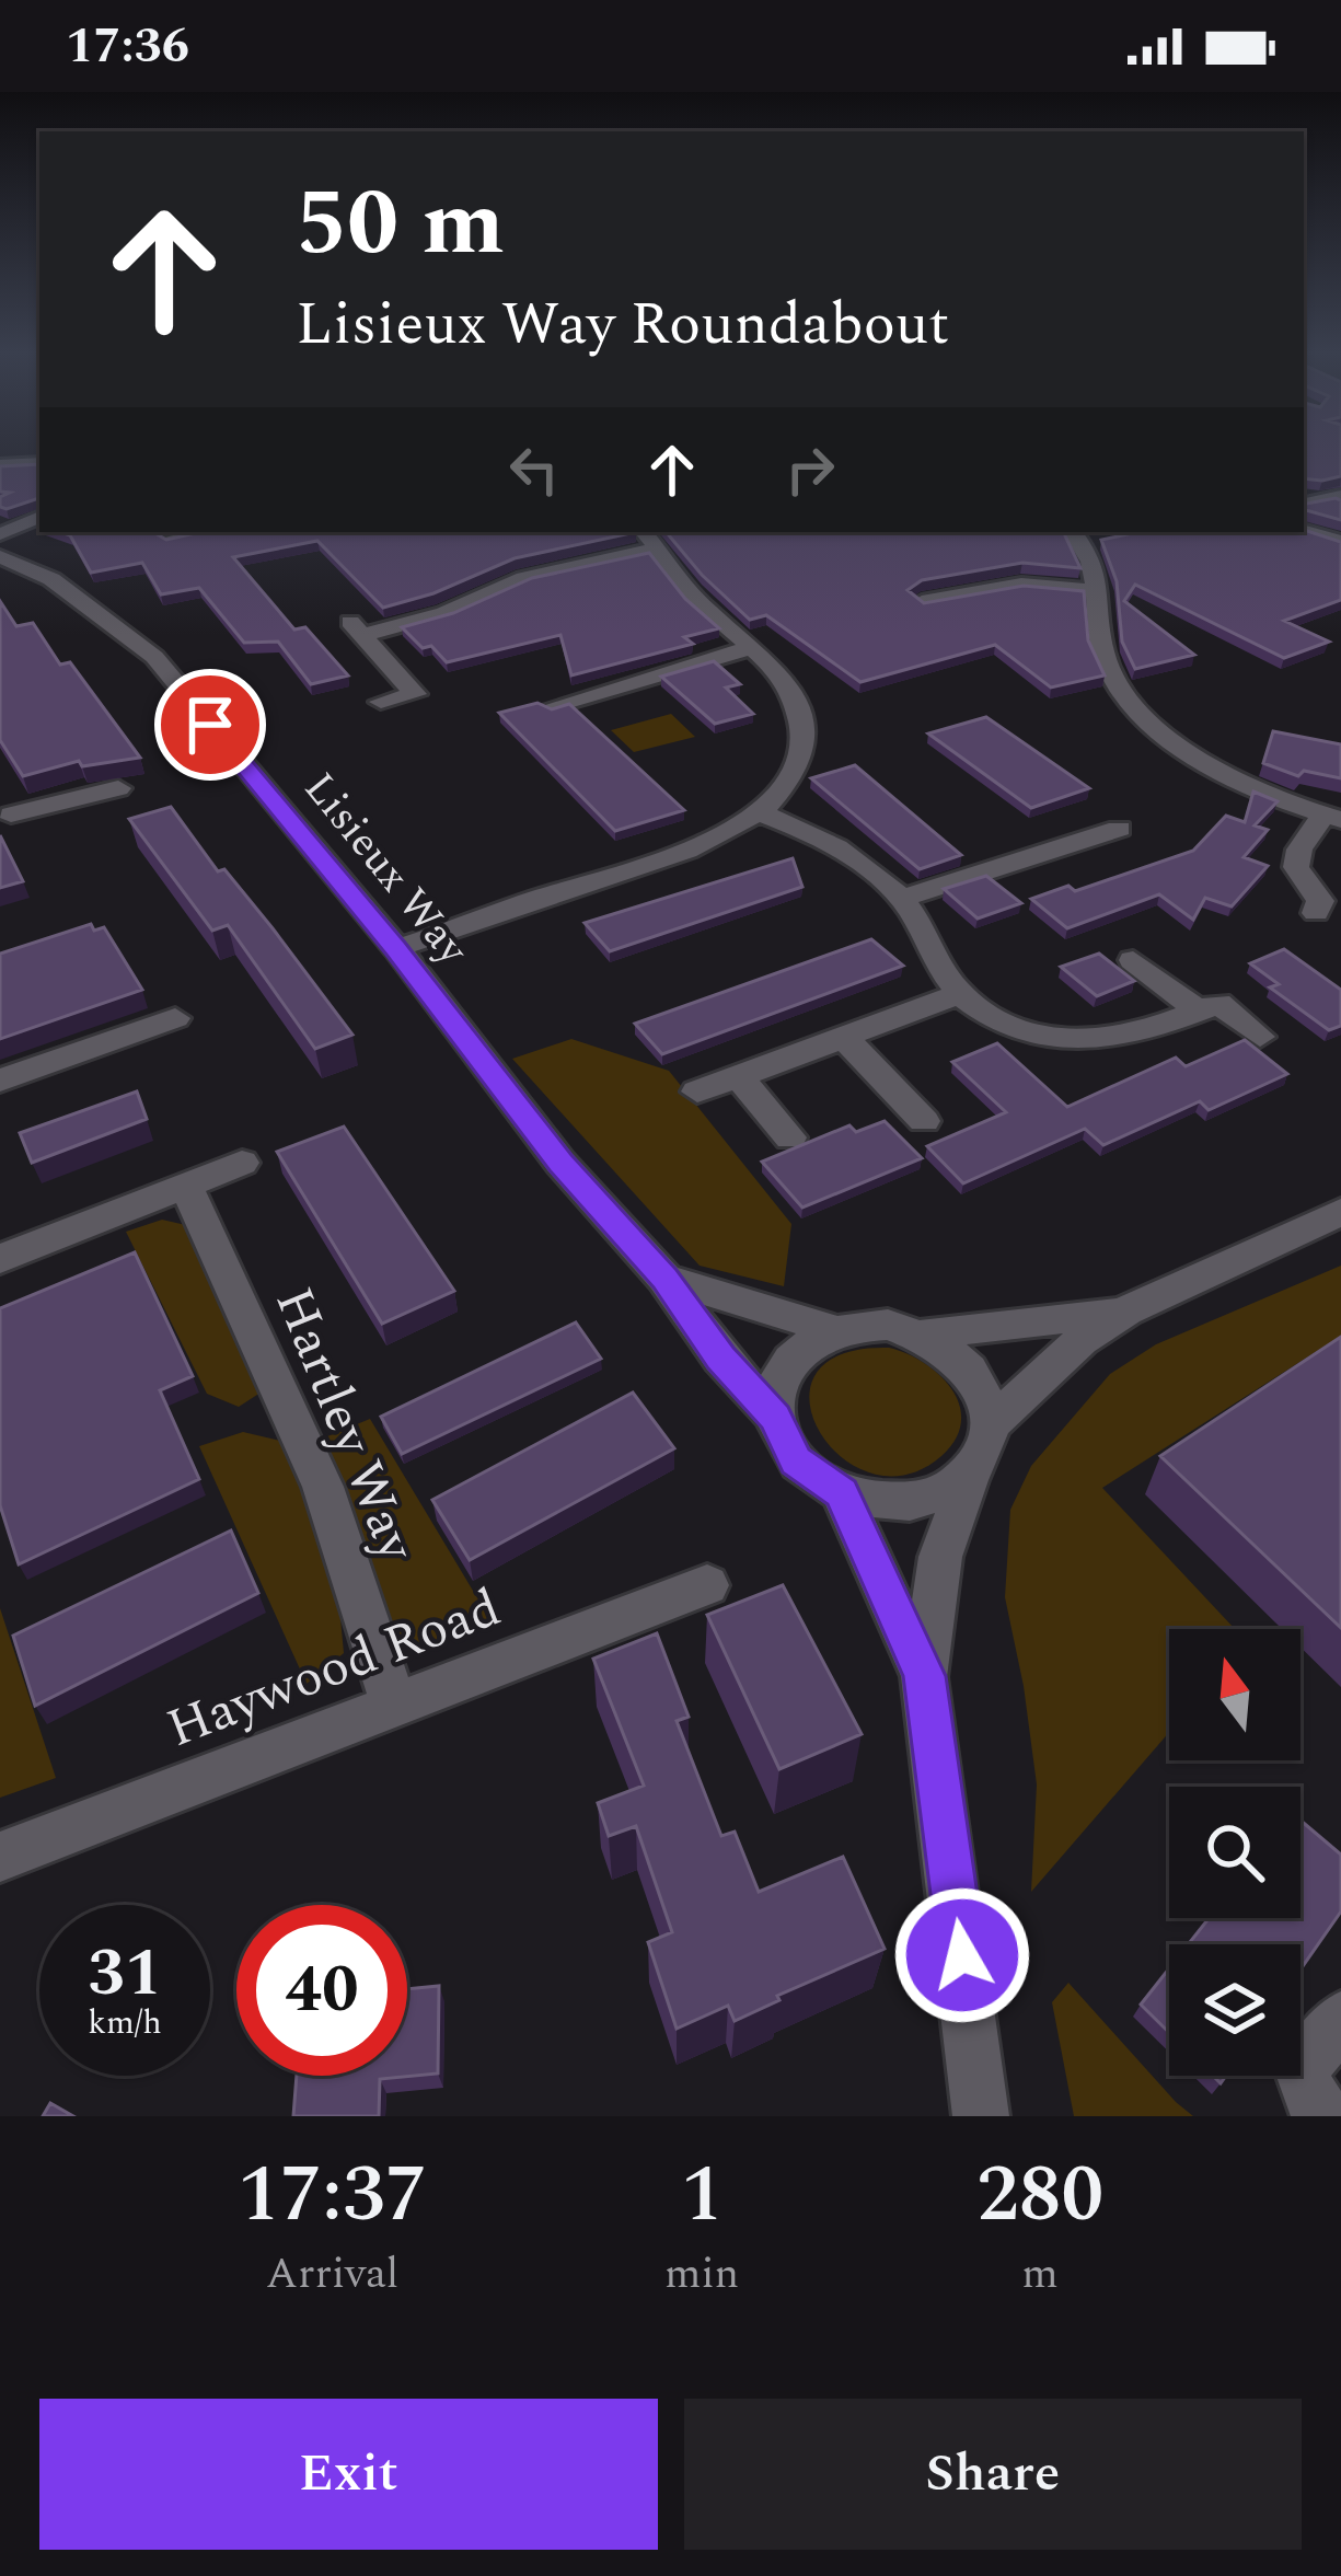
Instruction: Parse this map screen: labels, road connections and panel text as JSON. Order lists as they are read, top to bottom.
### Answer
{
  "streets": {
    "street": ["Lisieux Way", "Hartley Way", "Haywood Road"]
  },
  "crossings": [
    ["Hartley Way", "Haywood Road"]
  ],
  "north": "top",
  "page": {
    "status": "17:36",
    "turn": ["50 m", "Lisieux Way Roundabout"],
    "speed": "31 km/h",
    "limit": "40",
    "eta": [
      "17:37",
      "Arrival",
      "1",
      "min",
      "280",
      "m"
    ],
    "buttons": ["Exit", "Share"]
  }
}
